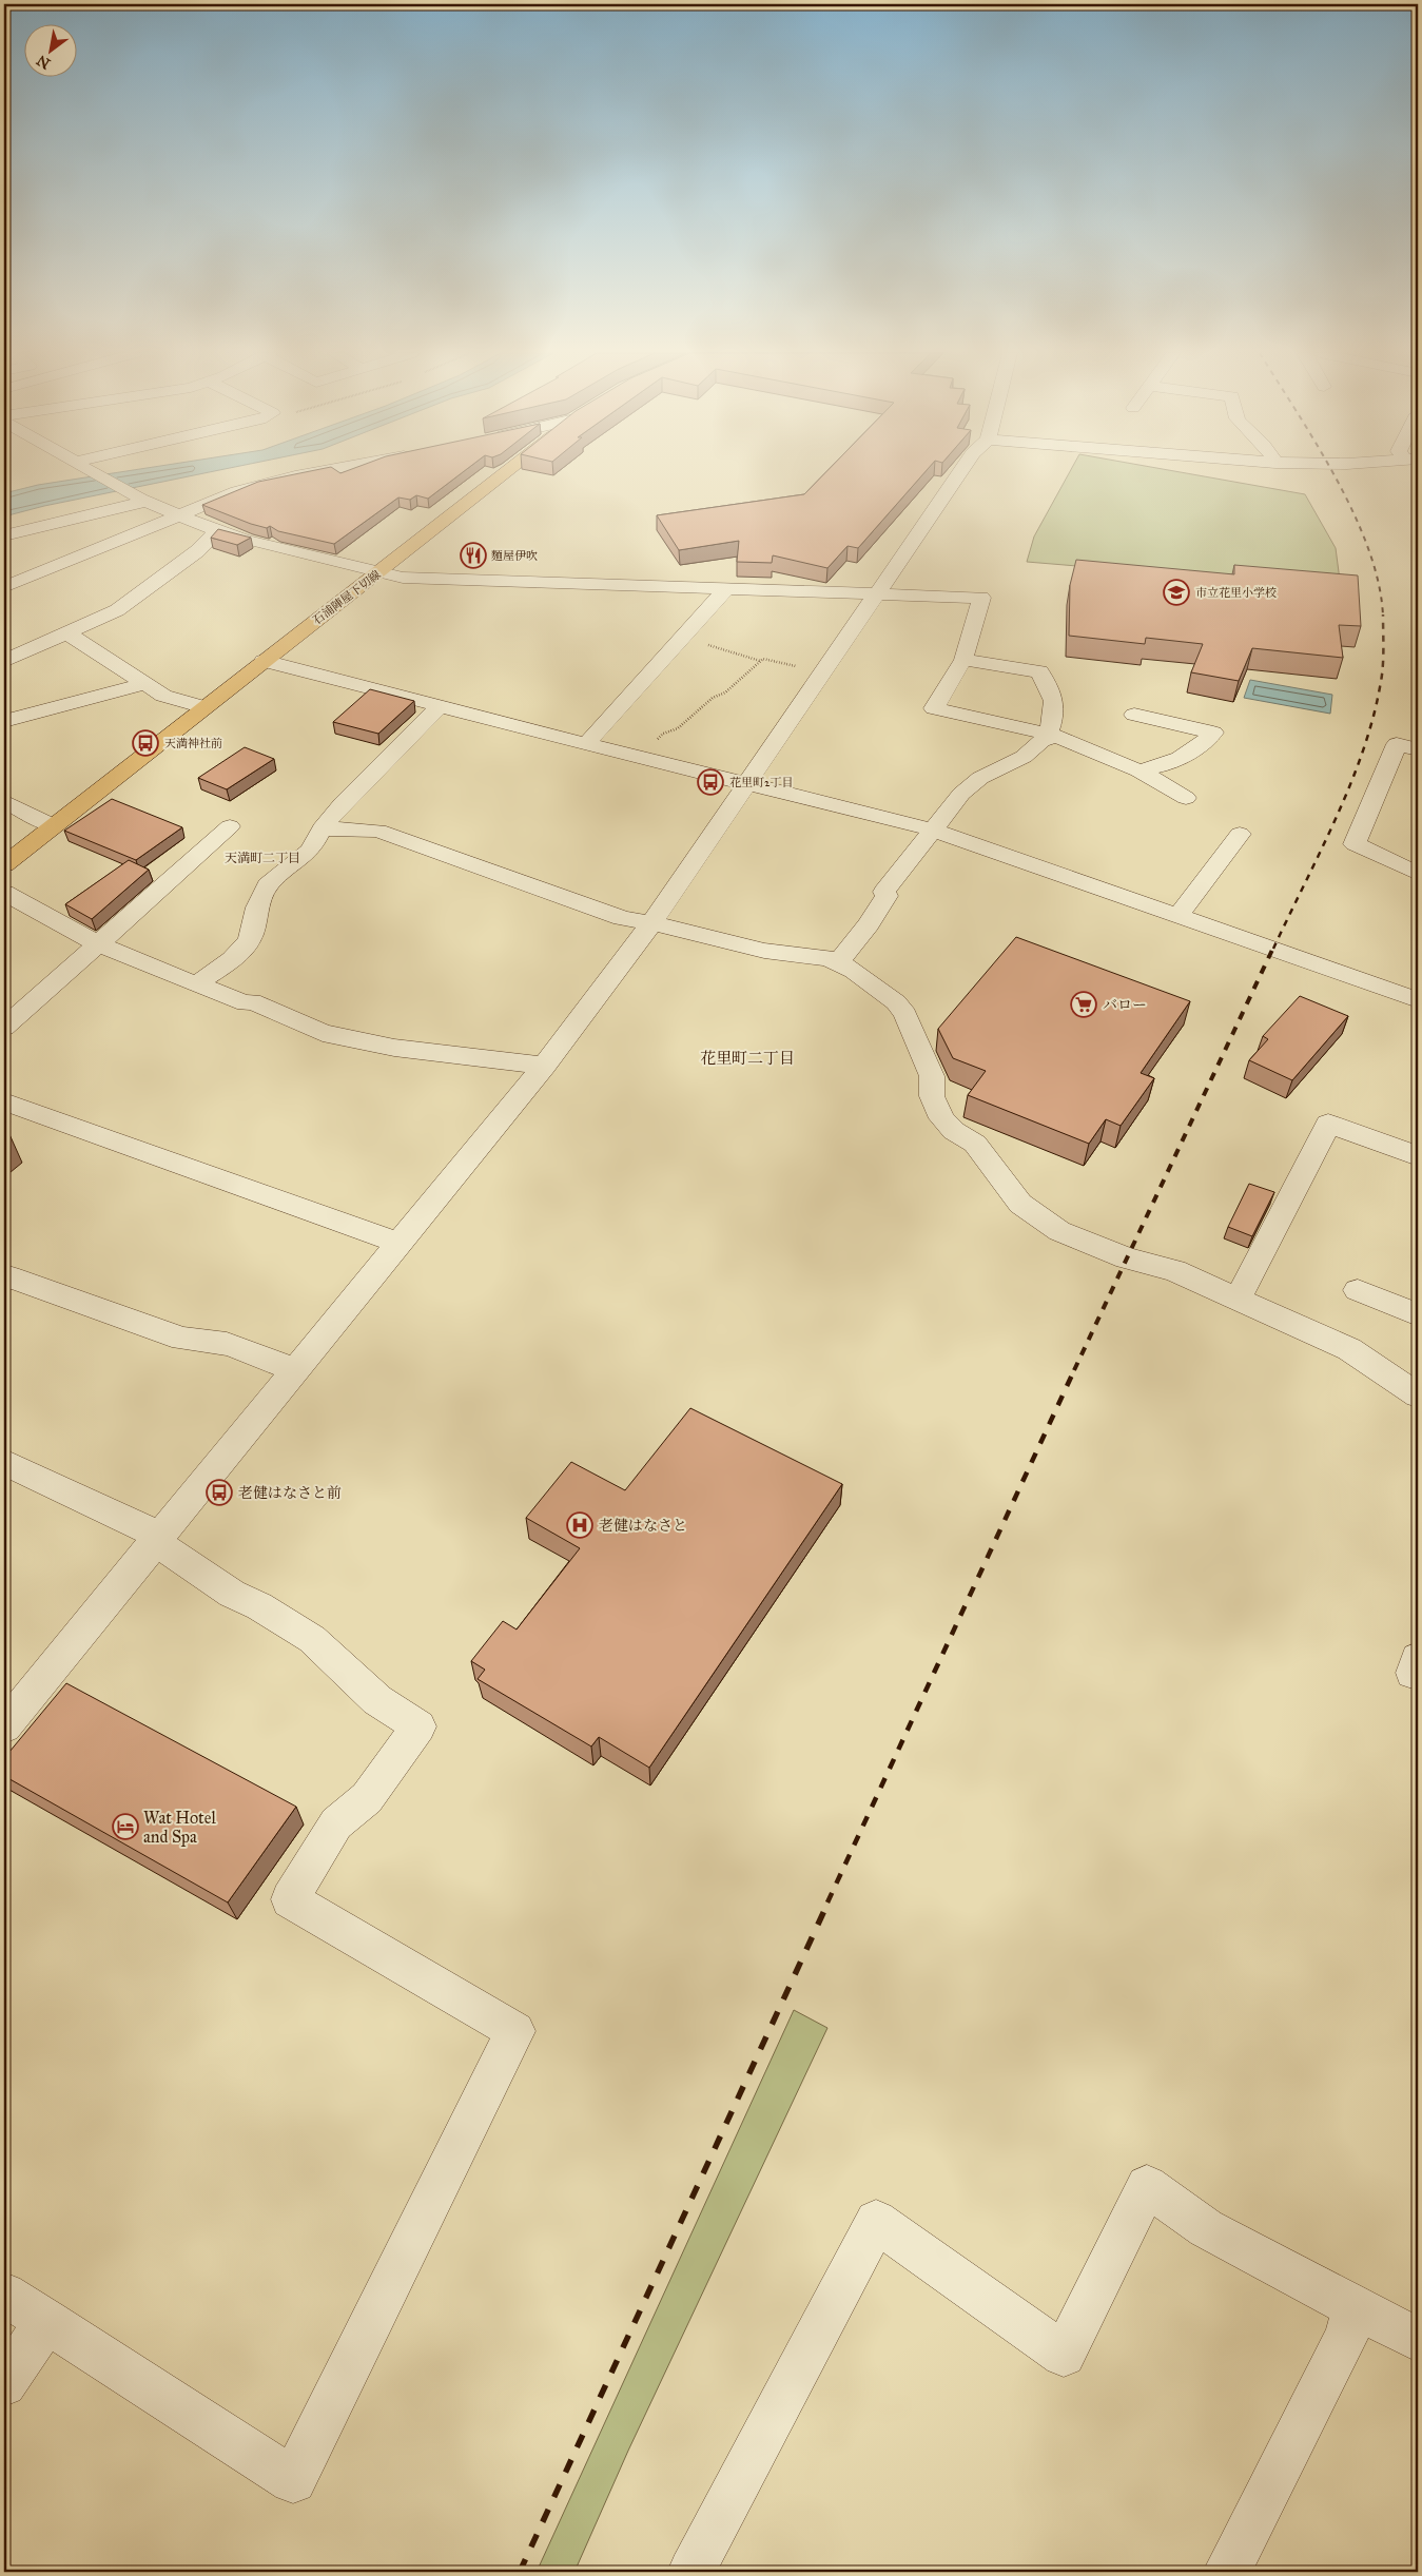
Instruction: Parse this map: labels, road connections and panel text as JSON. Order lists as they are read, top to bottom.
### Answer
{
  "streets": {
    "main road": ["石浦陣屋下切線"]
  },
  "districts": ["天満町二丁目", "花里町二丁目"],
  "places": {
    "restaurant": ["麵屋伊吹"],
    "school or university": ["市立花里小学校"],
    "bus stop": ["天満神社前", "花里町2丁目", "老健はなさと前"],
    "supermarket": ["バロー"],
    "hospital": ["老健はなさと"],
    "hotel": ["Wat Hotel and Spa"]
  },
  "north": "bottom left"
}
